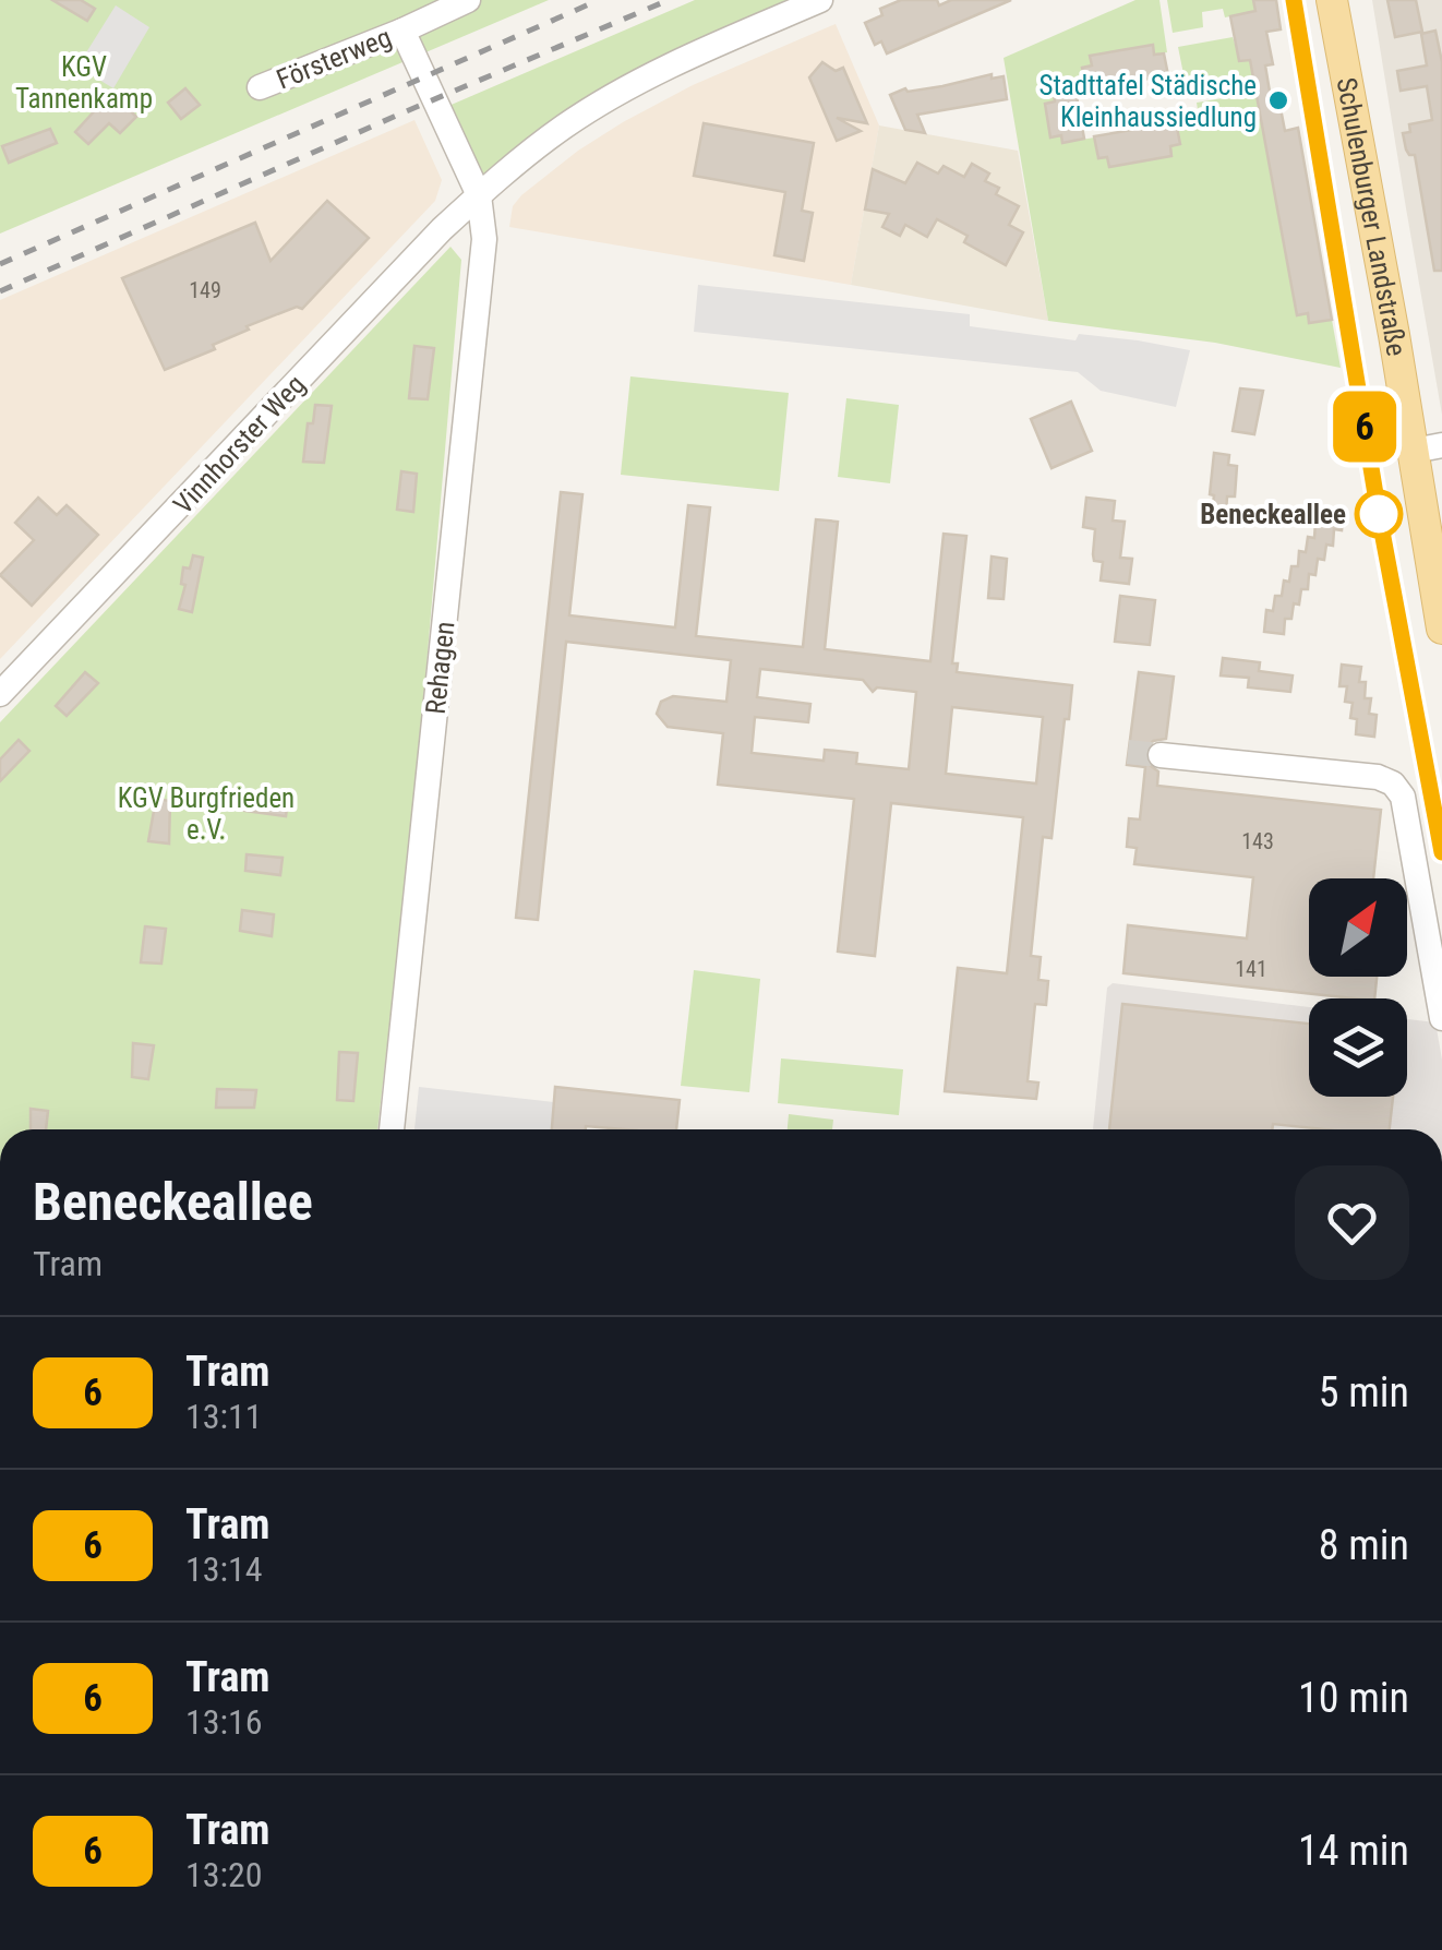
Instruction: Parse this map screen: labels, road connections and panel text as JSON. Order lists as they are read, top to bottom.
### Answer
{
  "streets": {
    "main road": ["Schulenburger Landstraße"],
    "street": ["Försterweg", "Vinnhorster Weg", "Rehagen"]
  },
  "crossings": [
    ["Vinnhorster Weg", "Rehagen"]
  ],
  "parks": ["KGV Tannenkamp", "KGV Burgfrieden e.V."],
  "places": ["Stadttafel Städische Kleinhaussiedlung", "Beneckeallee"],
  "lines": ["tram line 6"],
  "house_numbers": ["149", "143", "141"],
  "north": "top right",
  "page": {
    "on_map": "6",
    "heading": ["Beneckeallee", "Tram"],
    "list": [
      {
        "mark": "6",
        "name": "Tram",
        "note": "13:11",
        "value": "5 min"
      },
      {
        "mark": "6",
        "name": "Tram",
        "note": "13:14",
        "value": "8 min"
      },
      {
        "mark": "6",
        "name": "Tram",
        "note": "13:16",
        "value": "10 min"
      },
      {
        "mark": "6",
        "name": "Tram",
        "note": "13:20",
        "value": "14 min"
      }
    ]
  }
}
